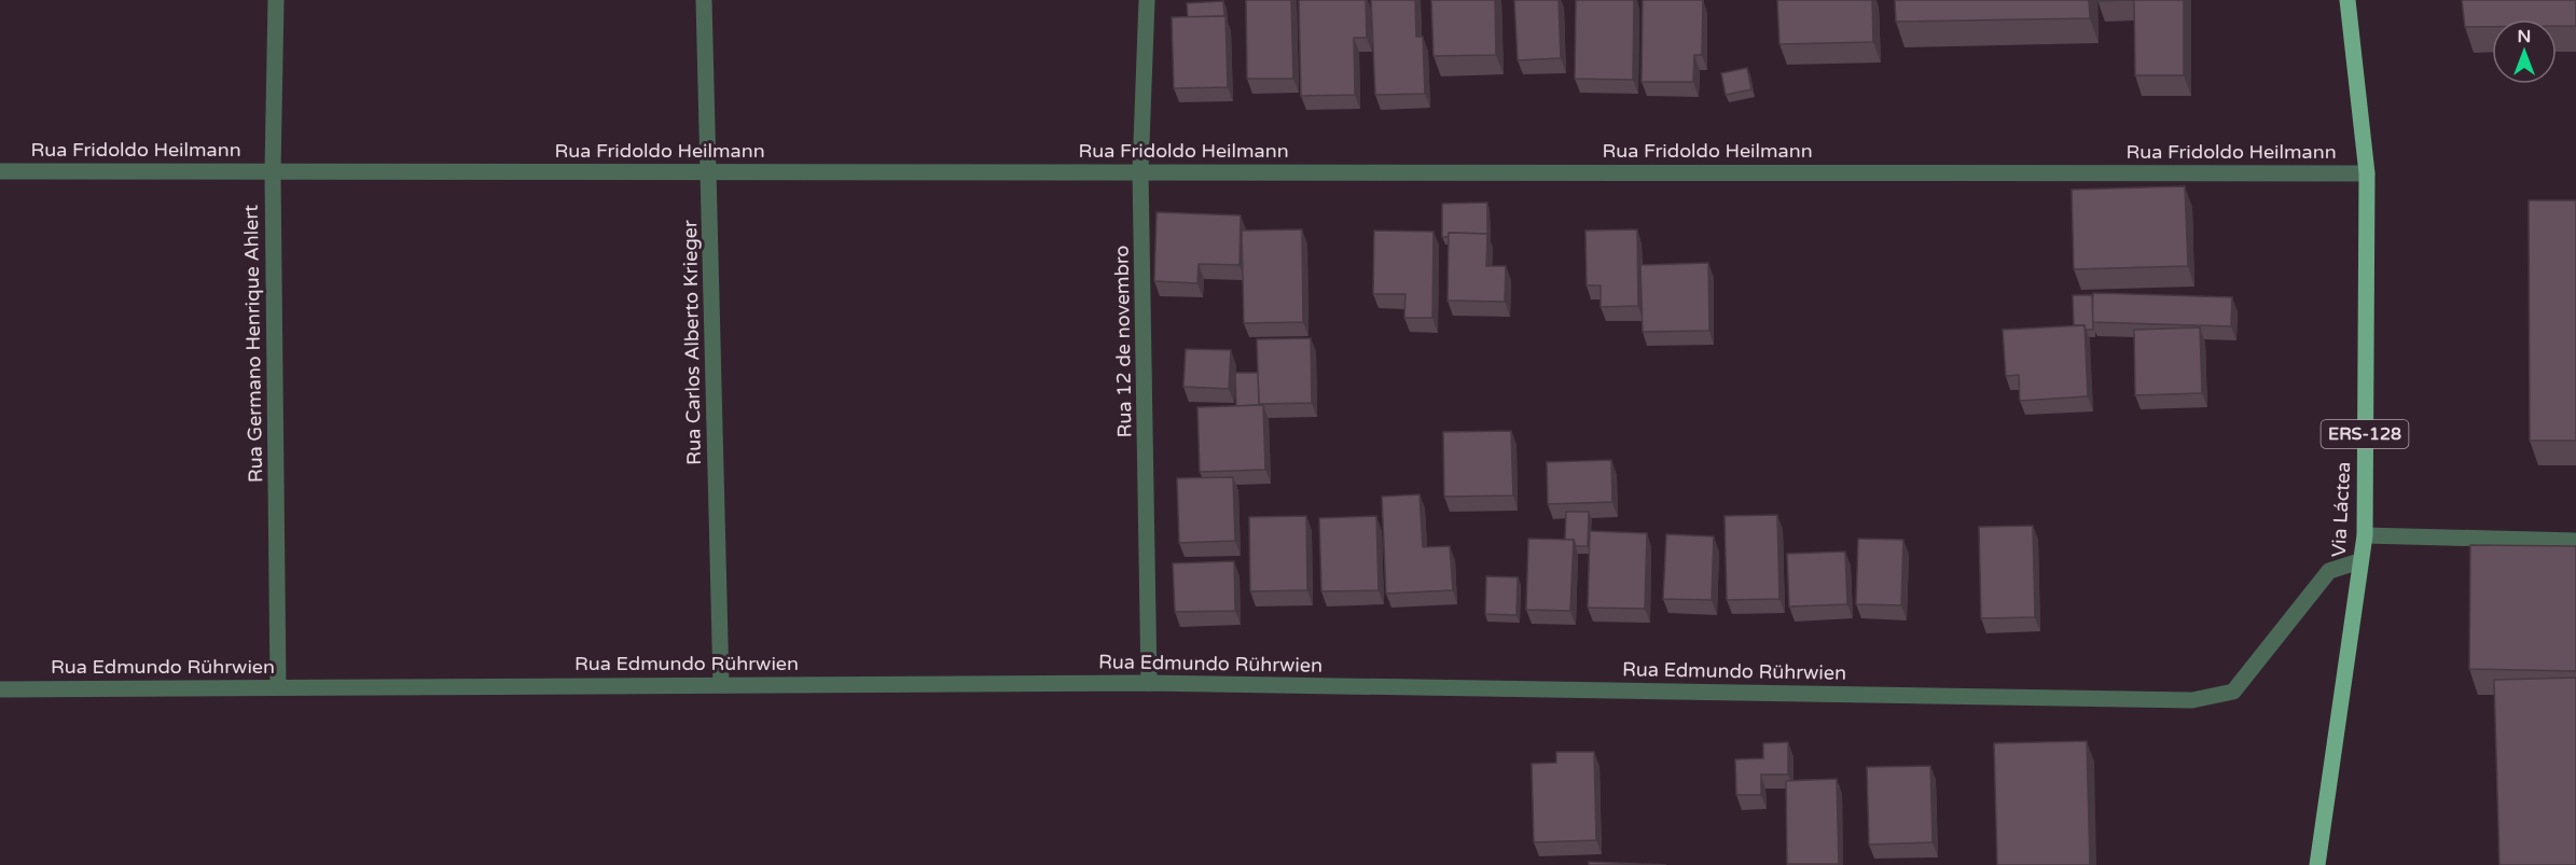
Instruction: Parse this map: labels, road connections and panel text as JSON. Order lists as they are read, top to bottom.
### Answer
{
  "streets": {
    "main road": ["ERS-128", "Via Láctea"],
    "street": [
      "Rua Fridoldo Heilmann",
      "Rua 12 de novembro",
      "Rua Carlos Alberto Krieger",
      "Rua Germano Henrique Ahlert",
      "Rua Edmundo Rührwien"
    ]
  },
  "crossings": [
    ["Rua Fridoldo Heilmann", "Rua 12 de novembro"],
    ["Rua Fridoldo Heilmann", "Rua Carlos Alberto Krieger"],
    ["Rua Fridoldo Heilmann", "Rua Germano Henrique Ahlert"],
    ["Rua Fridoldo Heilmann", "Via Láctea"],
    ["Rua 12 de novembro", "Rua Edmundo Rührwien"],
    ["Rua Carlos Alberto Krieger", "Rua Edmundo Rührwien"],
    ["Rua Germano Henrique Ahlert", "Rua Edmundo Rührwien"],
    ["Via Láctea", "Rua Edmundo Rührwien"]
  ],
  "north": "top"
}
